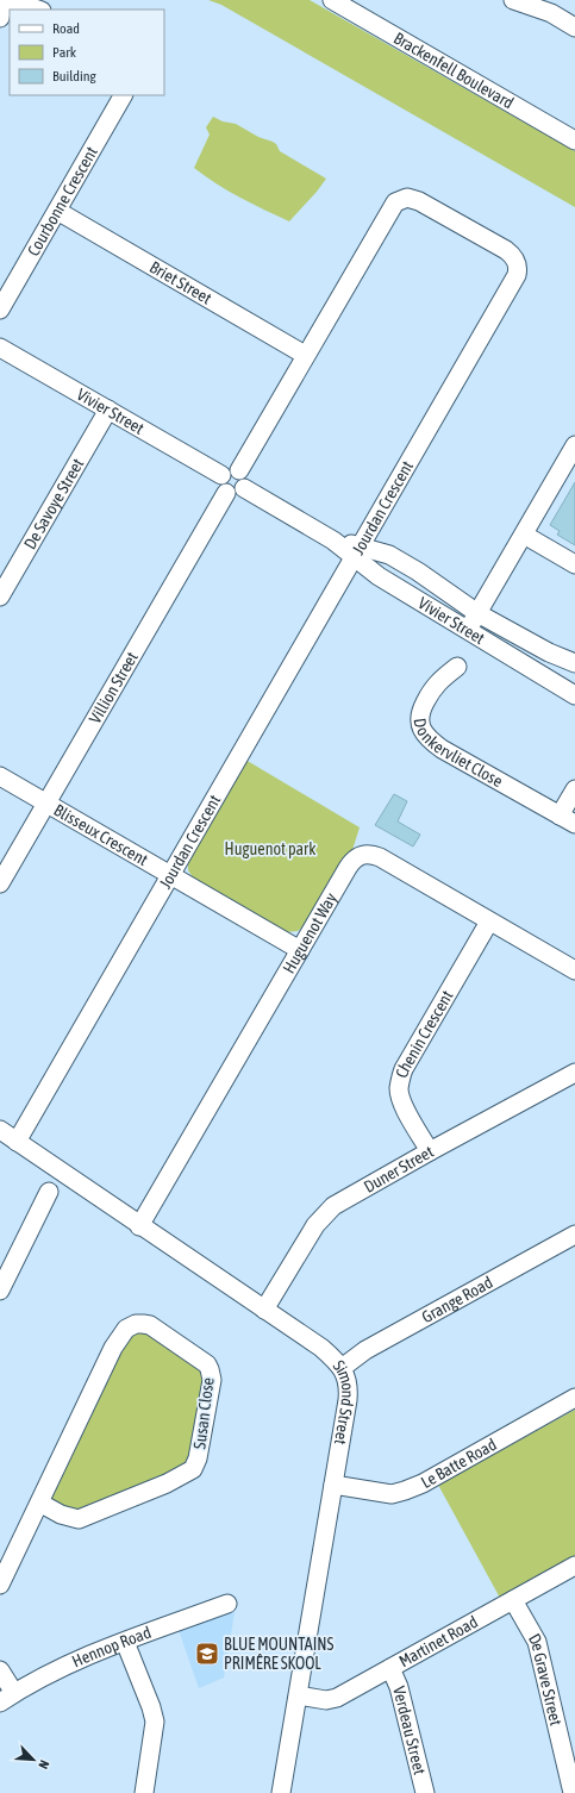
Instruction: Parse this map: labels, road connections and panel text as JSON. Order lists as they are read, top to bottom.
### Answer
{
  "streets": {
    "street": [
      "Brackenfell Boulevard",
      "Courbonne Crescent",
      "Briet Street",
      "Vivier Street",
      "De Savoye Street",
      "Jourdan Crescent",
      "Villion Street",
      "Donkervliet Close",
      "Blisseux Crescent",
      "Huguenot Way",
      "Chenin Crescent",
      "Duner Street",
      "Grange Road",
      "Simond Street",
      "Susan Close",
      "Le Batte Road",
      "Martinet Road",
      "Hennop Road",
      "De Grave Street",
      "Verdeau Street"
    ]
  },
  "crossings": [
    ["Courbonne Crescent", "Briet Street"],
    ["Briet Street", "Jourdan Crescent"],
    ["Vivier Street", "De Savoye Street"],
    ["Vivier Street", "Jourdan Crescent"],
    ["Vivier Street", "Villion Street"],
    ["Jourdan Crescent", "Villion Street"],
    ["Jourdan Crescent", "Blisseux Crescent"],
    ["Jourdan Crescent", "Simond Street"],
    ["Villion Street", "Blisseux Crescent"],
    ["Blisseux Crescent", "Huguenot Way"],
    ["Huguenot Way", "Chenin Crescent"],
    ["Huguenot Way", "Simond Street"],
    ["Chenin Crescent", "Duner Street"],
    ["Duner Street", "Simond Street"],
    ["Grange Road", "Simond Street"],
    ["Simond Street", "Le Batte Road"],
    ["Simond Street", "Martinet Road"],
    ["Martinet Road", "De Grave Street"],
    ["Martinet Road", "Verdeau Street"]
  ],
  "parks": ["Huguenot park"],
  "places": {
    "school or university": ["BLUE MOUNTAINS PRIMÊRE SKOOL"]
  },
  "legend": ["Road", "Park", "Building"],
  "north": "bottom right"
}
